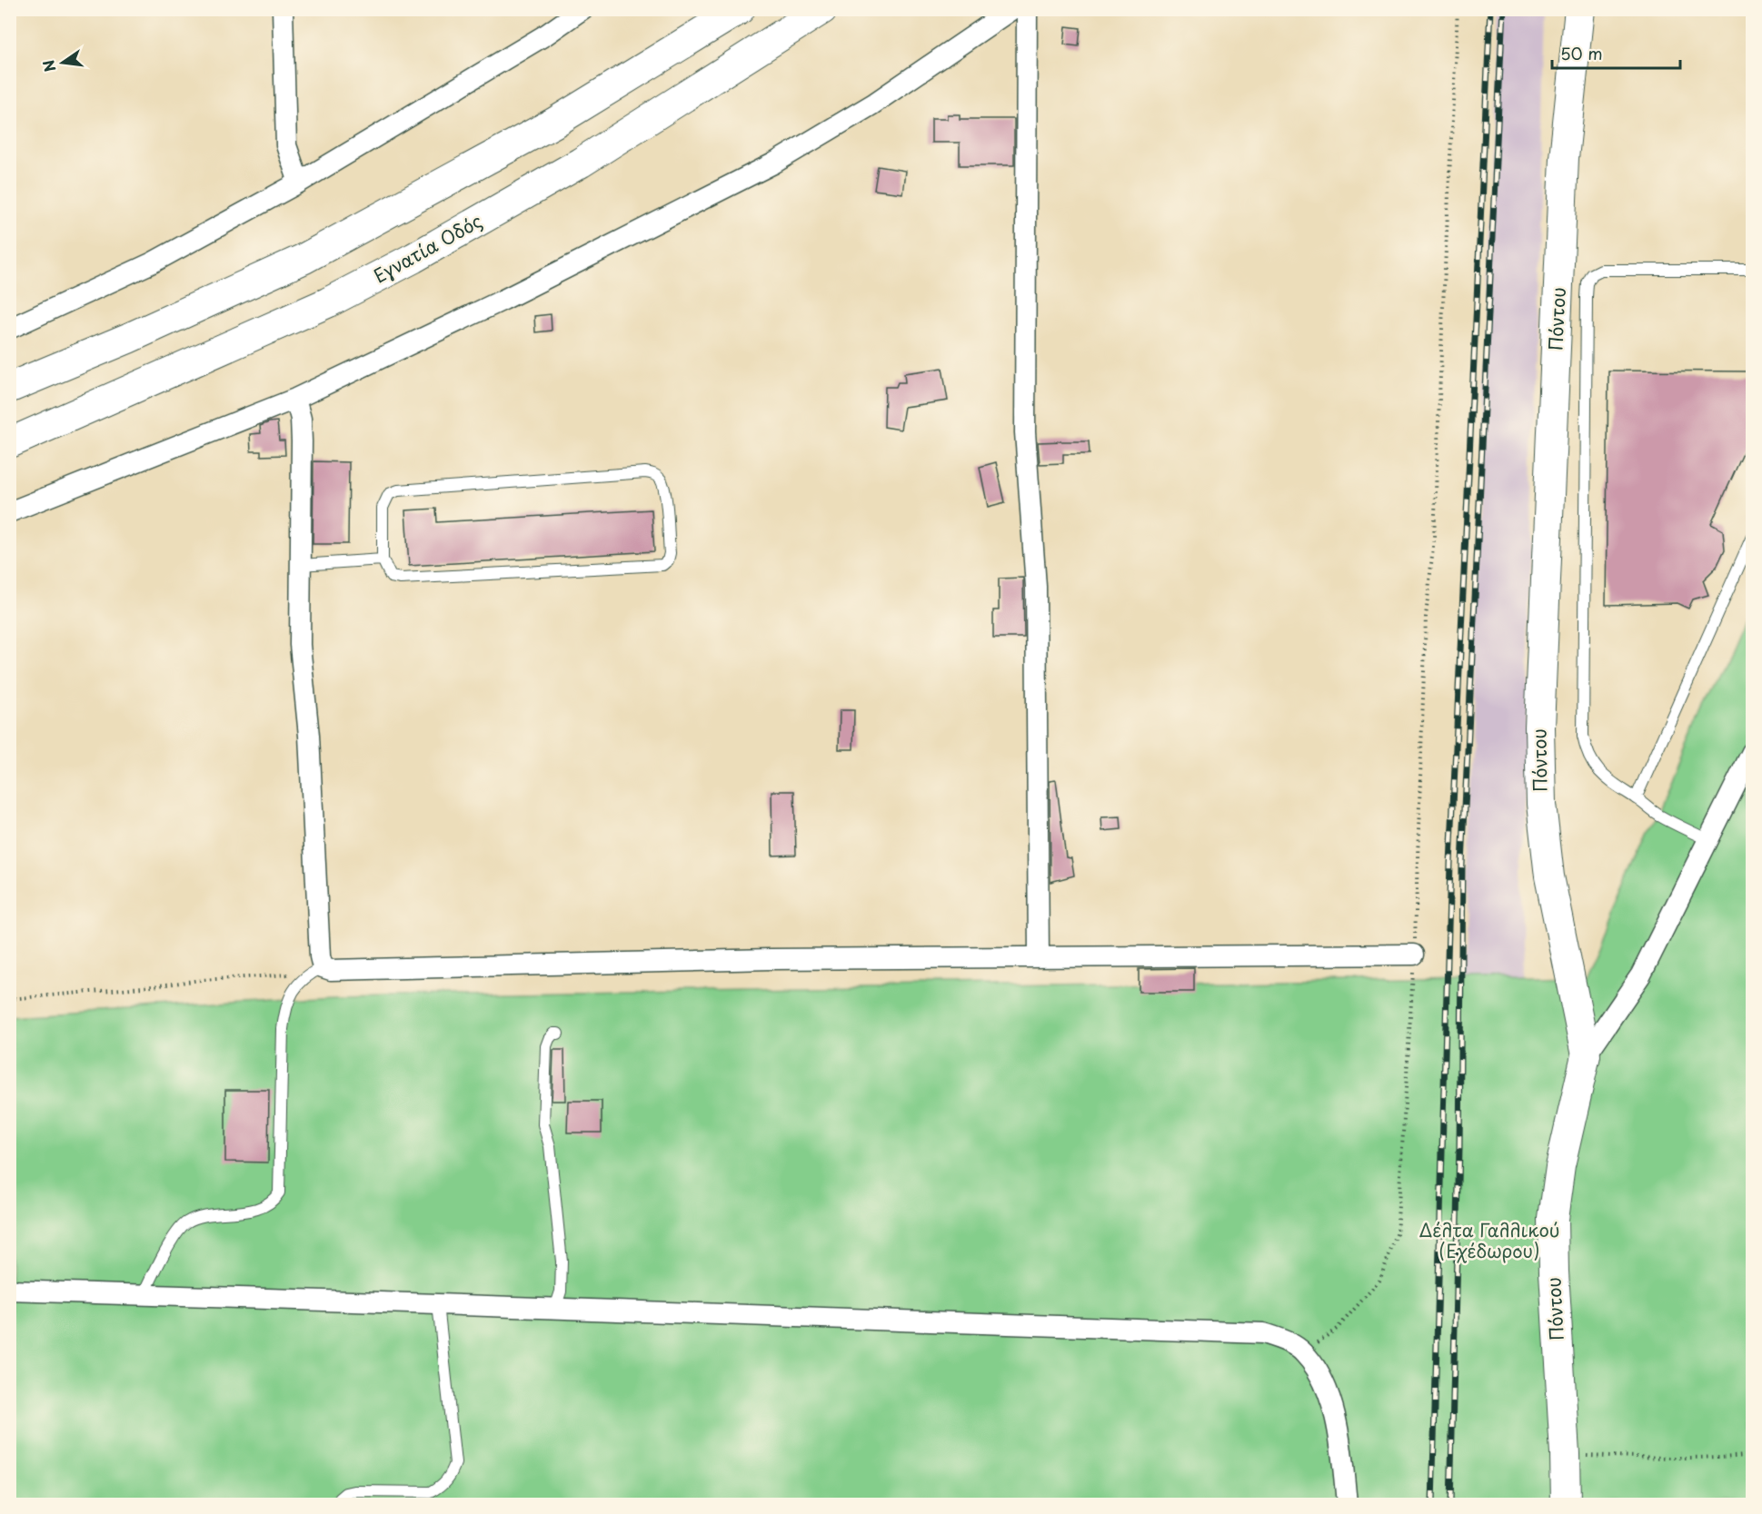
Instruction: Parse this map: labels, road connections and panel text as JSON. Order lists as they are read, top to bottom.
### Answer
{
  "streets": {
    "highway": ["Εγνατία Οδός"],
    "street": ["Πόντου"]
  },
  "parks": ["Δέλτα Γαλλικού (Εχέδωρου)"],
  "scale_bar": "50 m",
  "north": "left"
}
